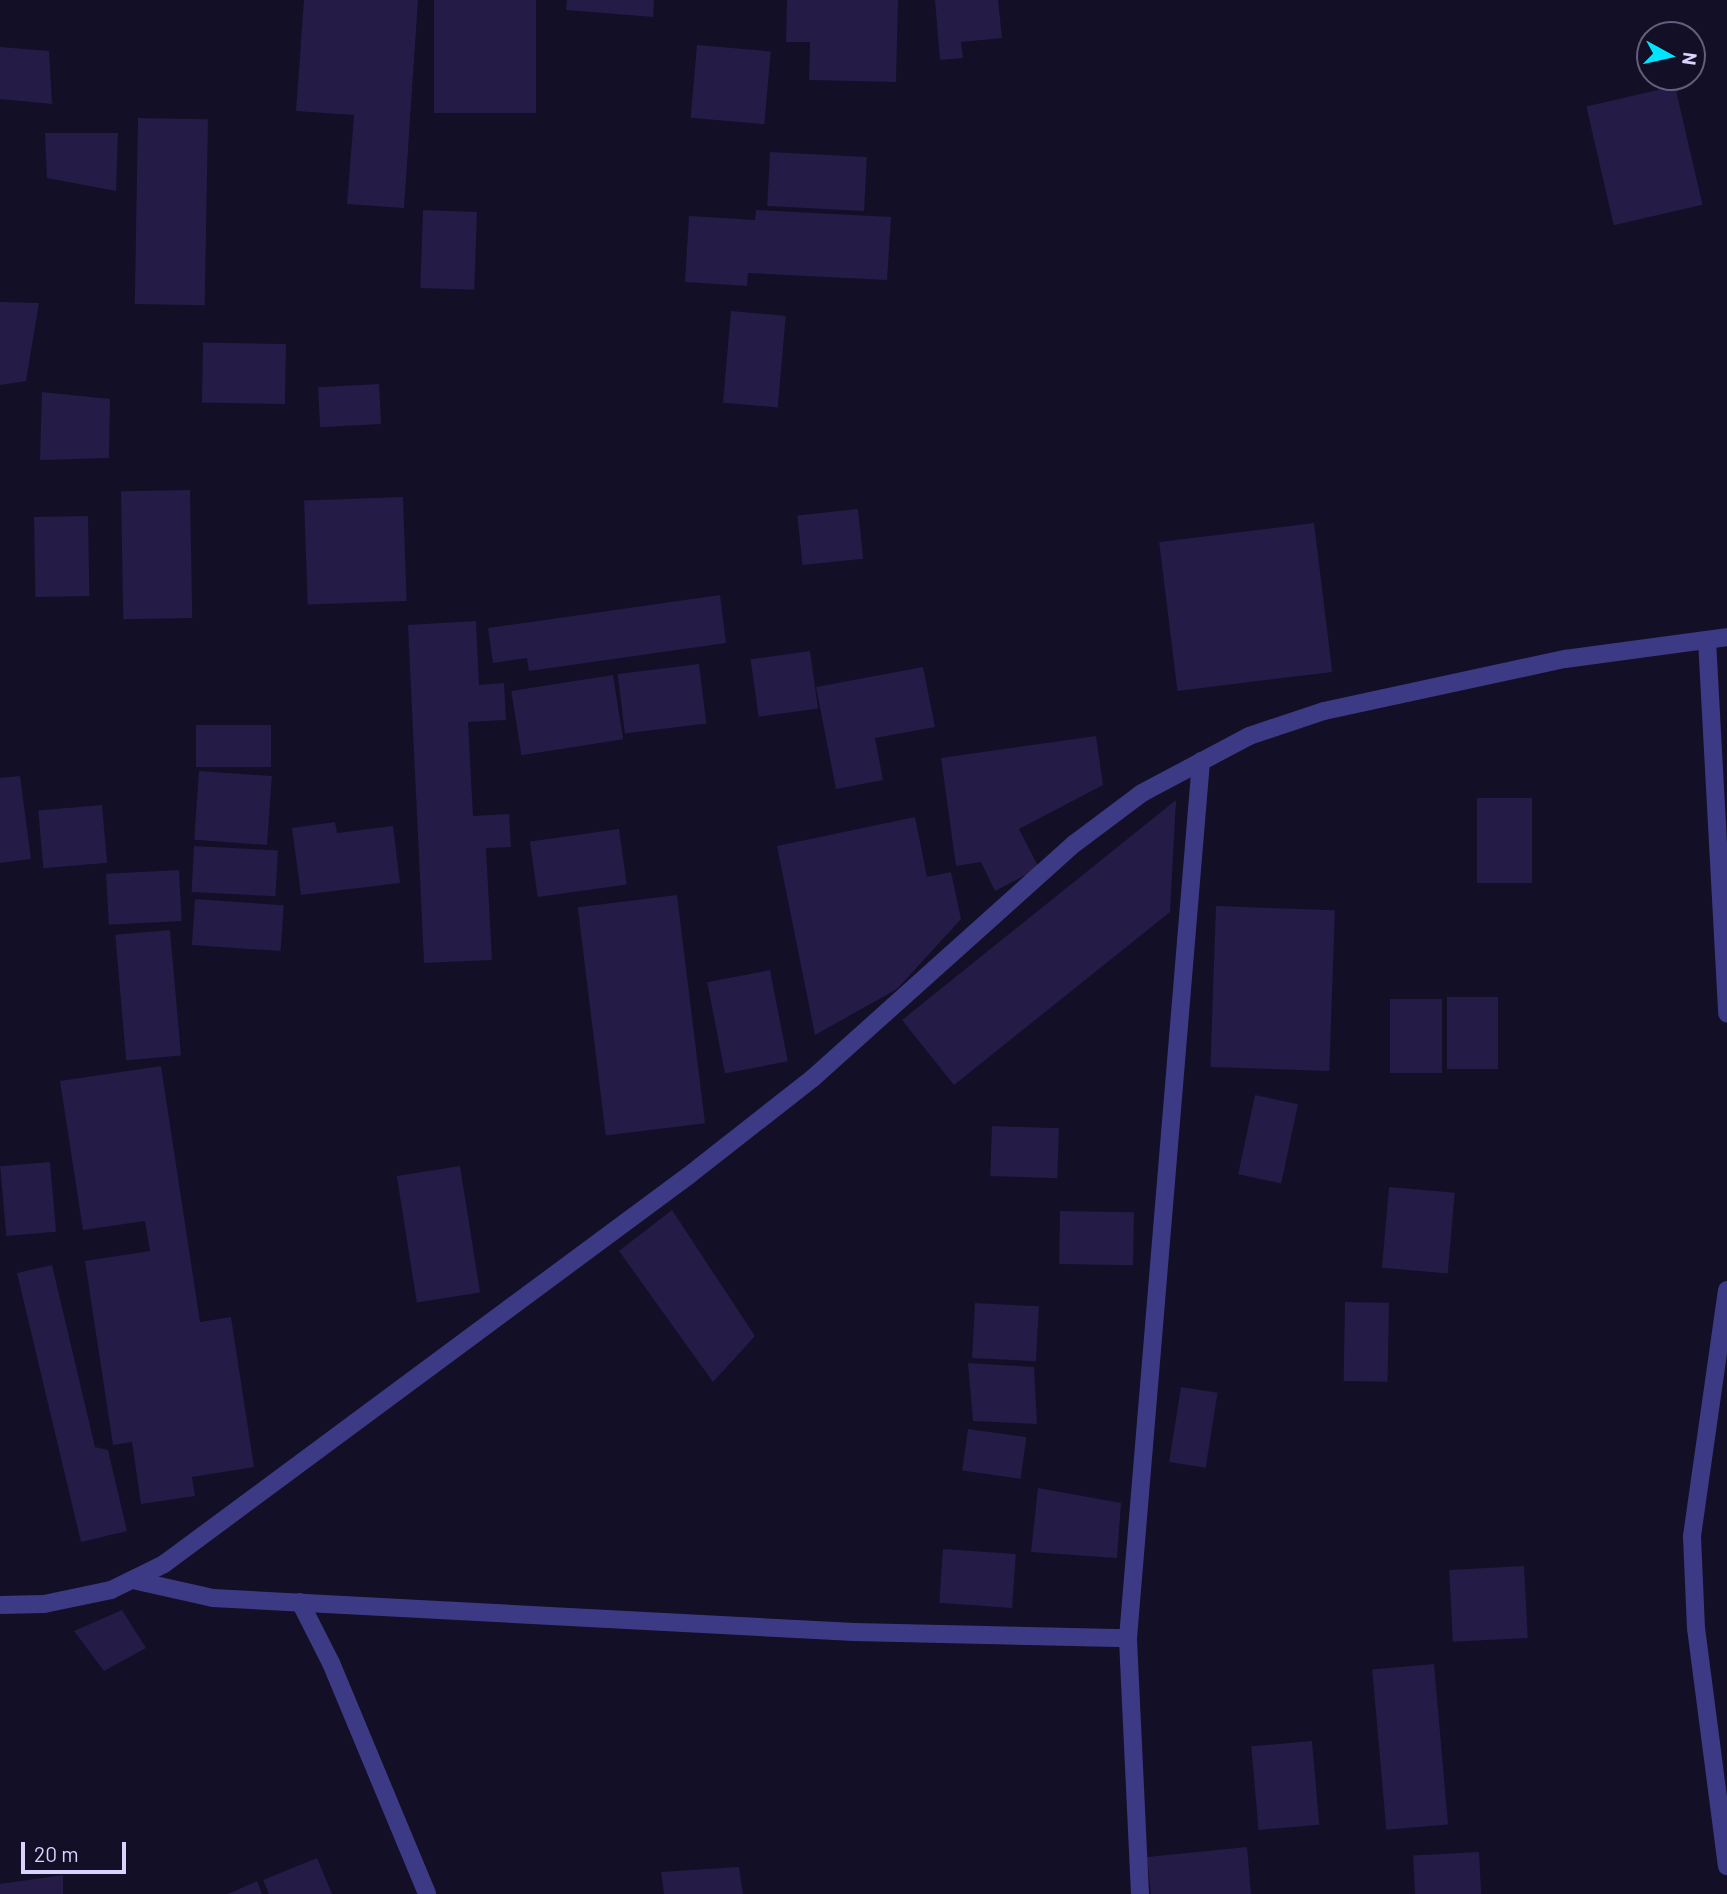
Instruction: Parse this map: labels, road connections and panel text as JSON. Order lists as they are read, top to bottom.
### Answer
{
  "scale_bar": "20 m",
  "north": "right"
}
